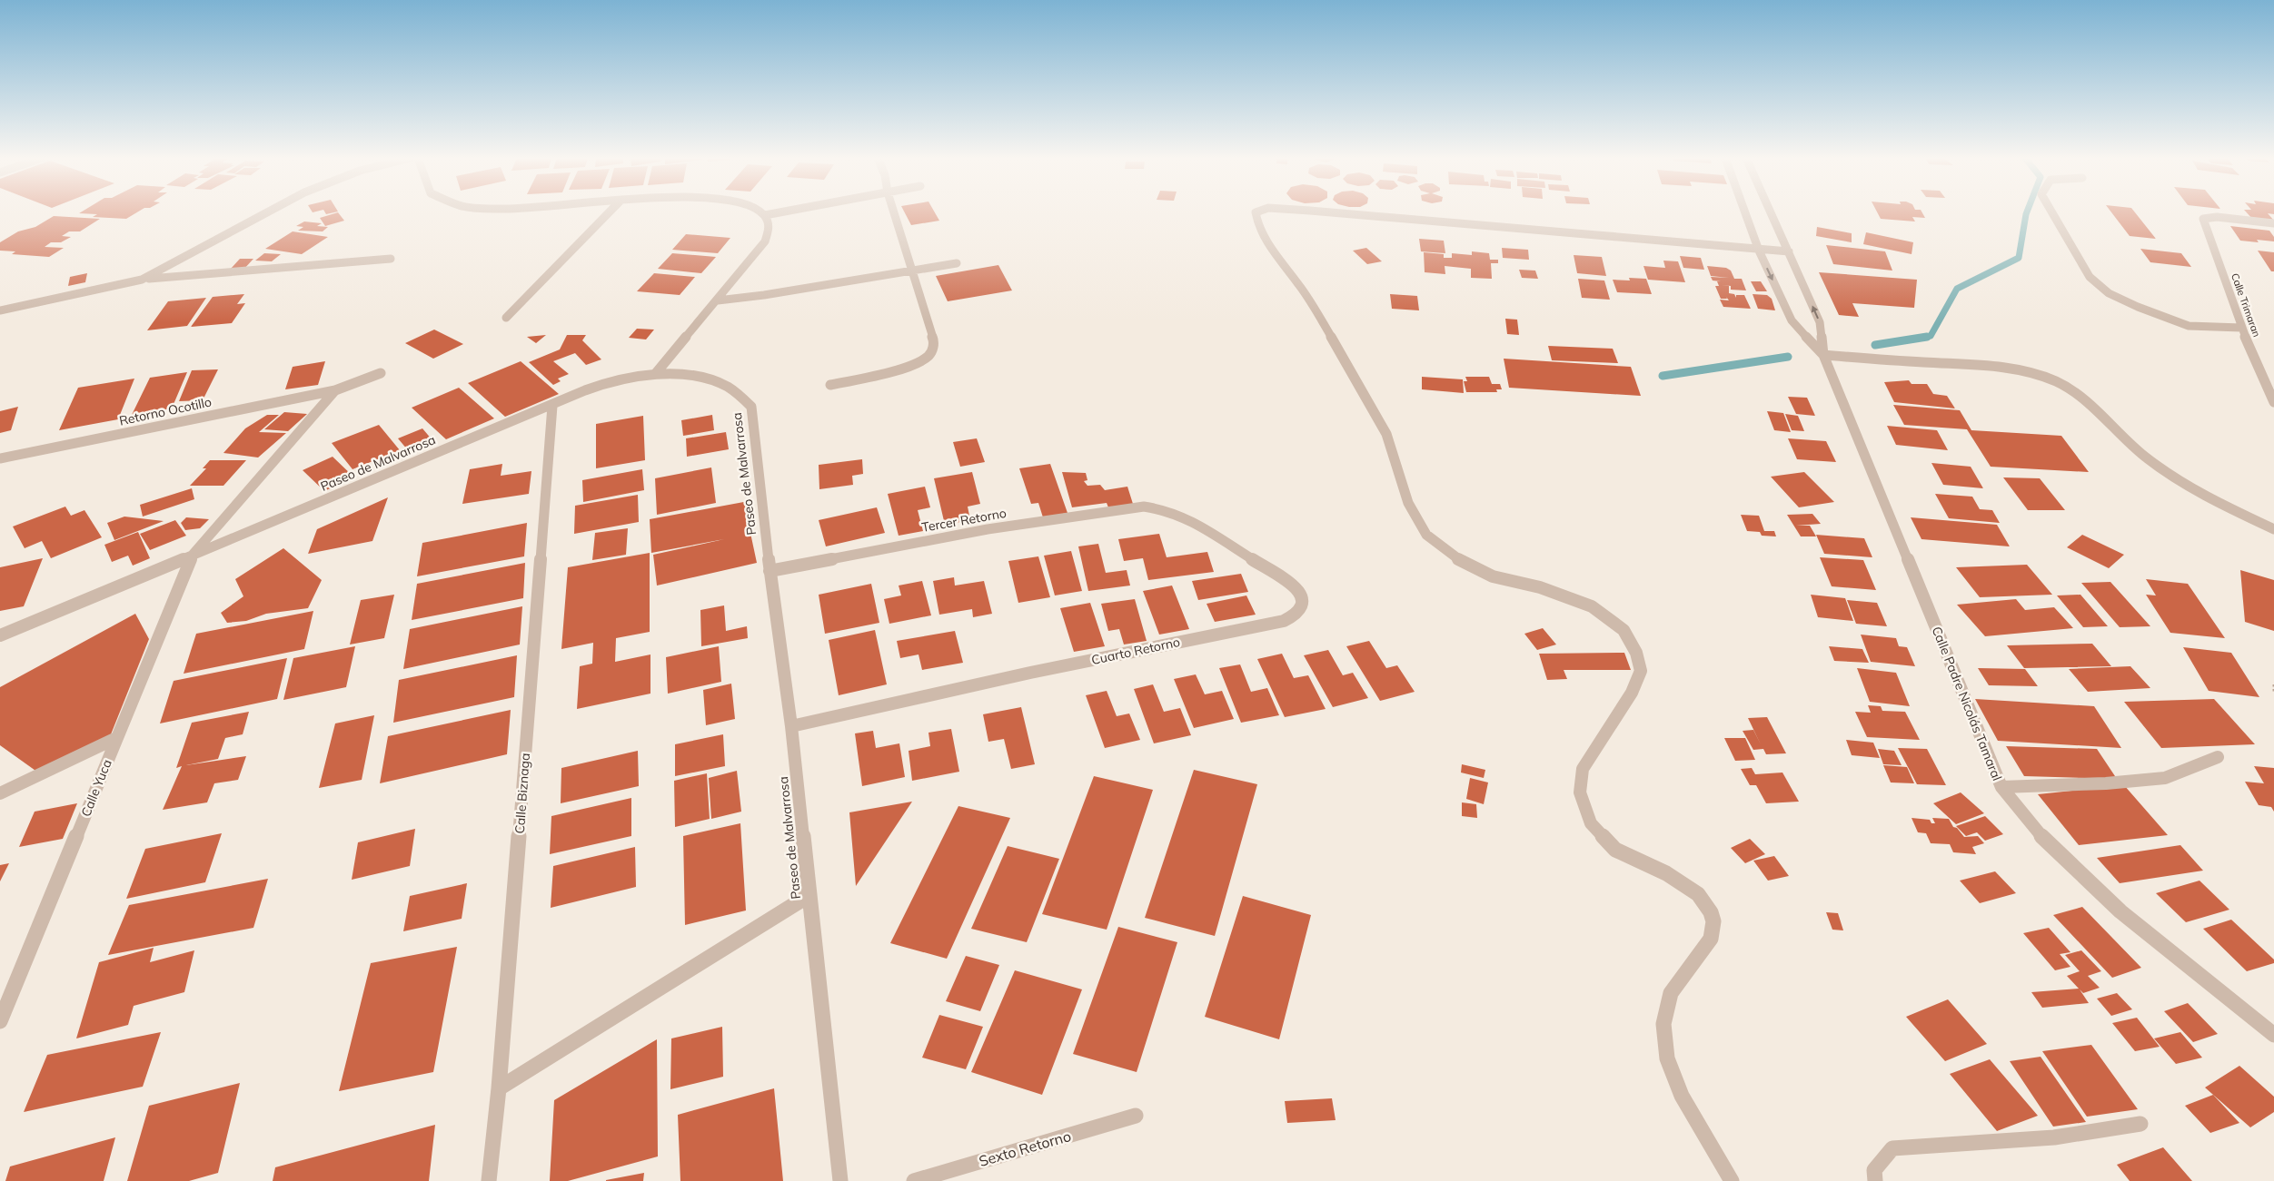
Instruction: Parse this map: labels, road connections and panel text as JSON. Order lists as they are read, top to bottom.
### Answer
{
  "streets": {
    "street": [
      "Calle Trimaran",
      "Retorno Ocotillo",
      "Paseo de Malvarrosa",
      "Tercer Retorno",
      "Cuarto Retorno",
      "Calle Padre Nicolás Tamaral",
      "Calle Yuca",
      "Calle Biznaga",
      "Sexto Retorno"
    ]
  },
  "crossings": [
    ["Retorno Ocotillo", "Paseo de Malvarrosa"],
    ["Retorno Ocotillo", "Calle Yuca"],
    ["Paseo de Malvarrosa", "Tercer Retorno"],
    ["Paseo de Malvarrosa", "Cuarto Retorno"],
    ["Paseo de Malvarrosa", "Calle Yuca"],
    ["Paseo de Malvarrosa", "Calle Biznaga"],
    ["Tercer Retorno", "Cuarto Retorno"]
  ]
}
